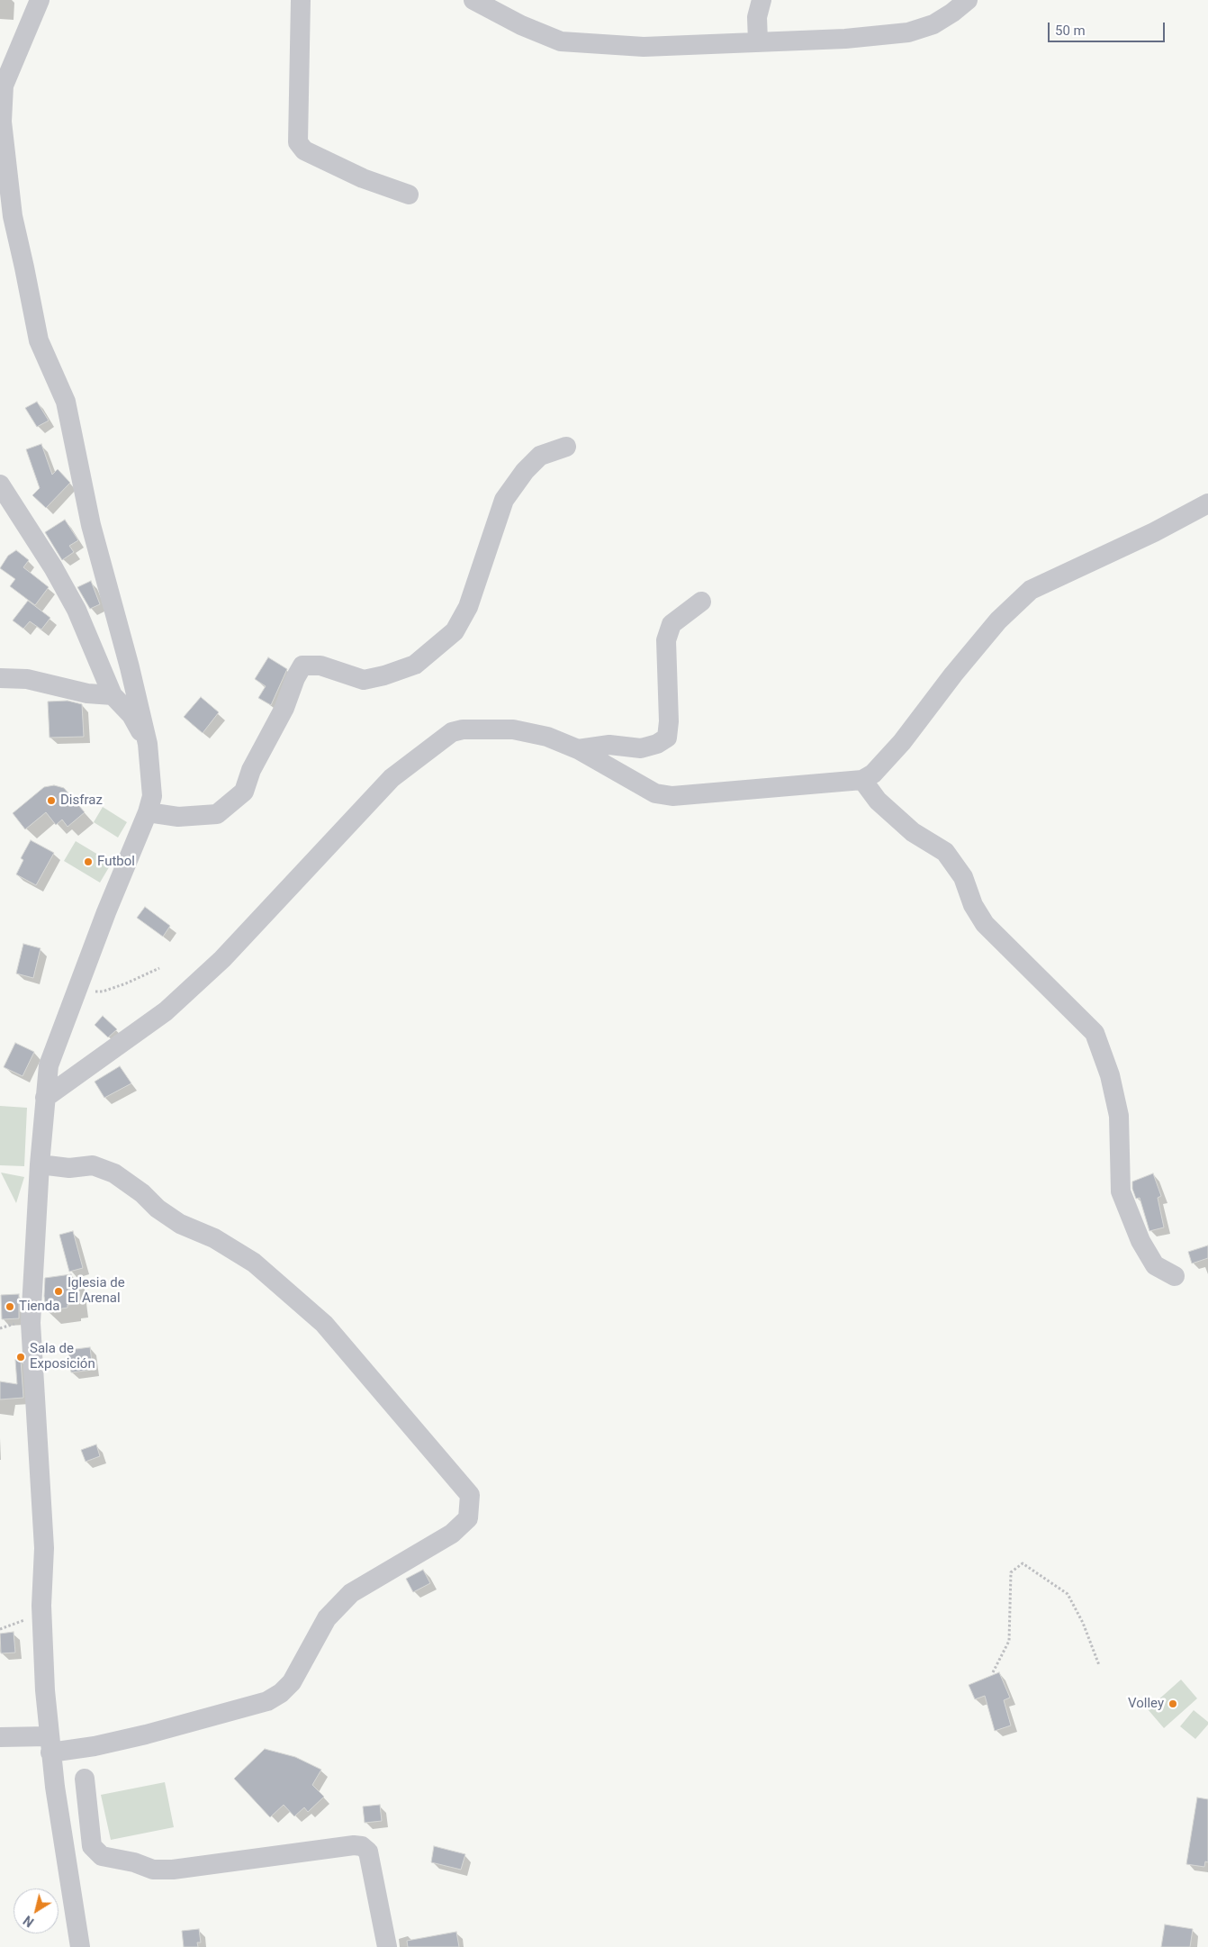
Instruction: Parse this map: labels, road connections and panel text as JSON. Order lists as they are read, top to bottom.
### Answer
{
  "places": [
    "Disfraz",
    "Futbol",
    "Iglesia de El Arenal",
    "Tienda",
    "Sala de Exposición",
    "Volley"
  ],
  "scale_bar": "50 m",
  "north": "bottom left"
}
